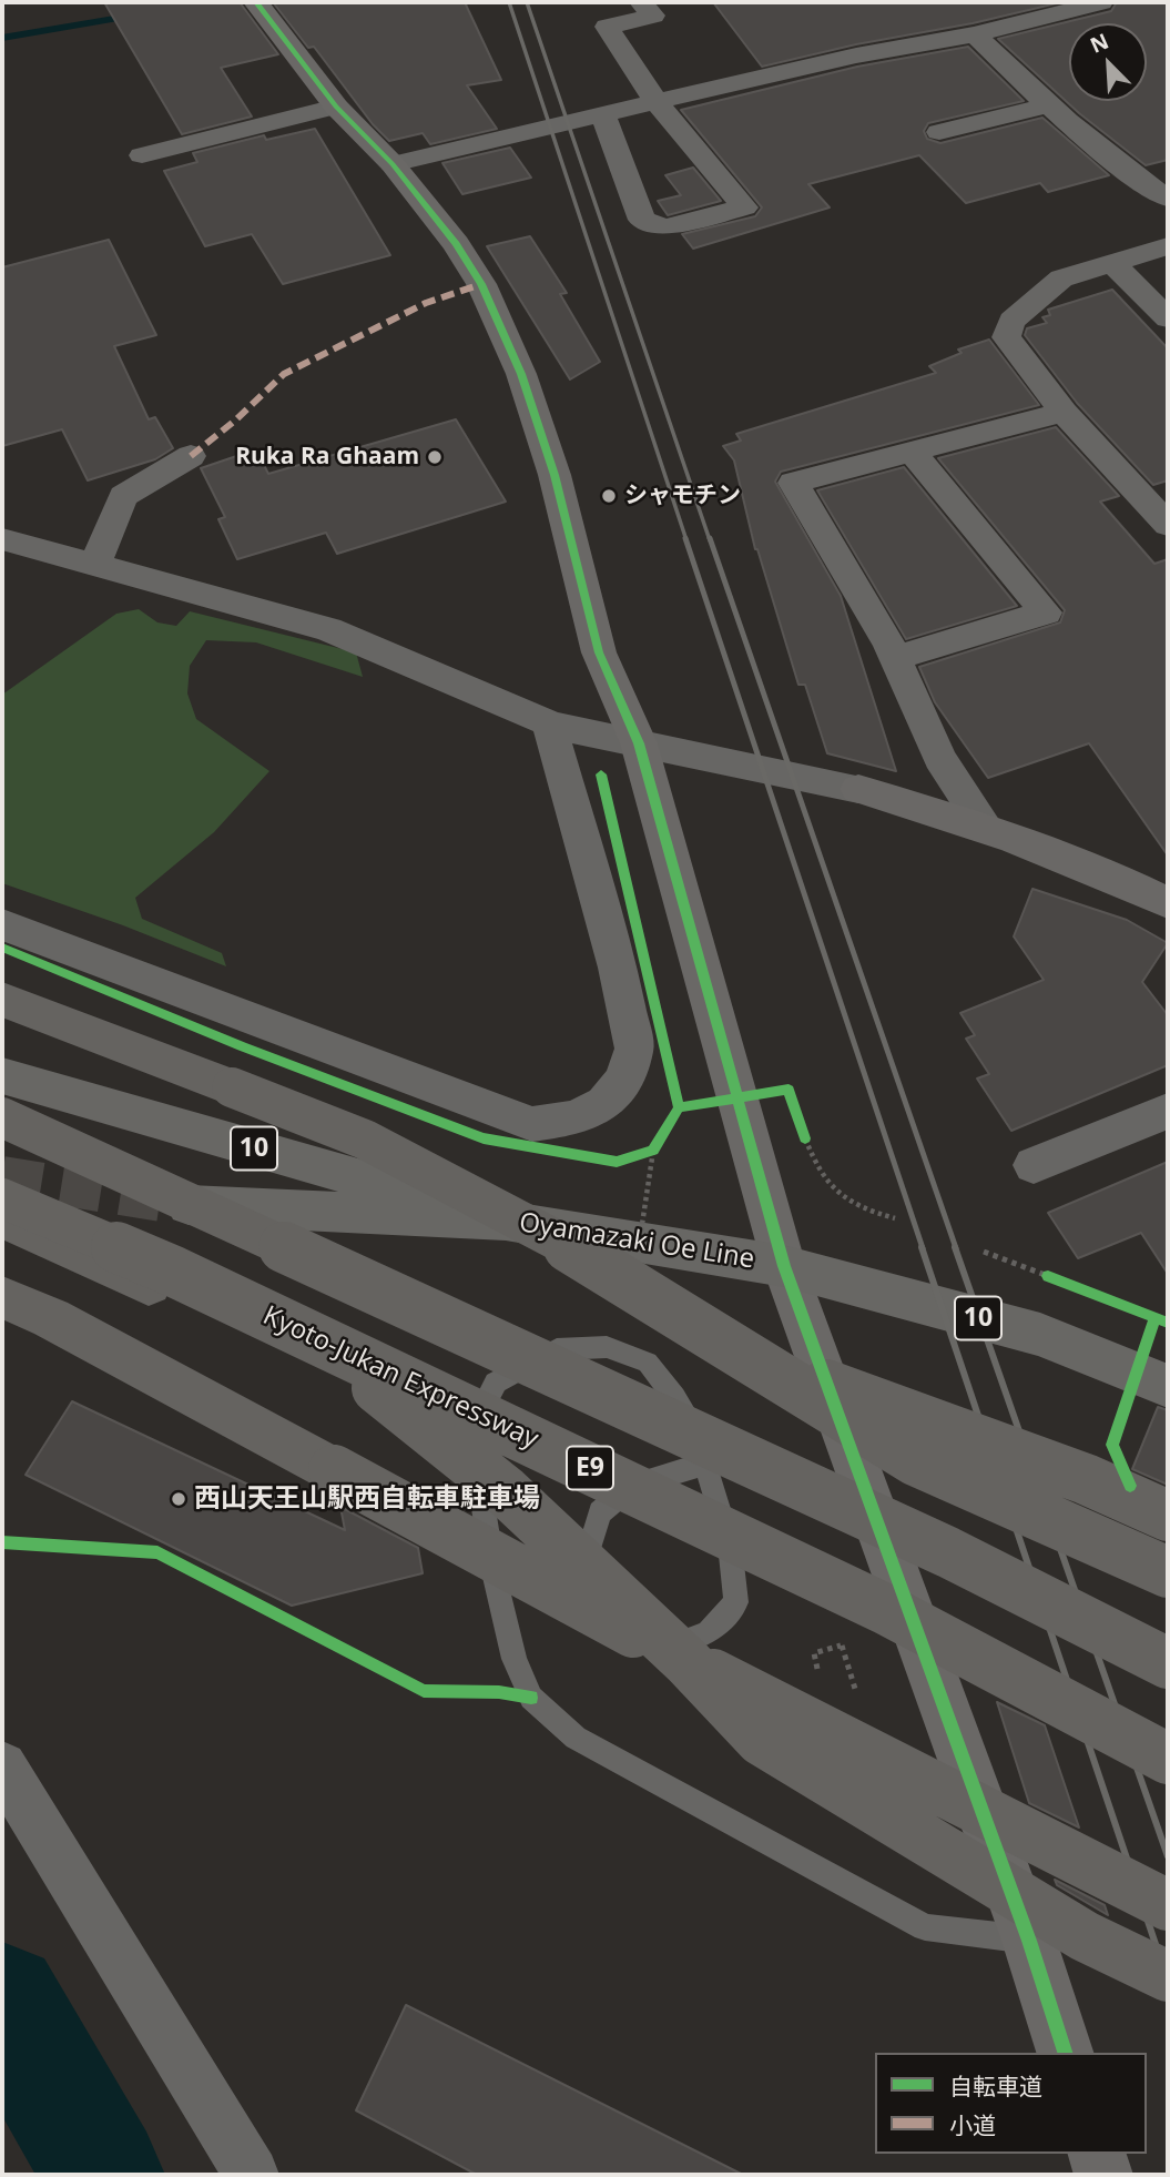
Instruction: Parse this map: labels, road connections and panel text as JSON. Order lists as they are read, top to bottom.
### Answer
{
  "streets": {
    "highway": ["Kyoto-Jukan Expressway", "E9"],
    "main road": ["10", "Oyamazaki Oe Line"]
  },
  "places": ["Ruka Ra Ghaam", "シャモチン", "西山天王山駅西自転車駐車場"],
  "legend": ["自転車道", "小道"],
  "north": "top left"
}
